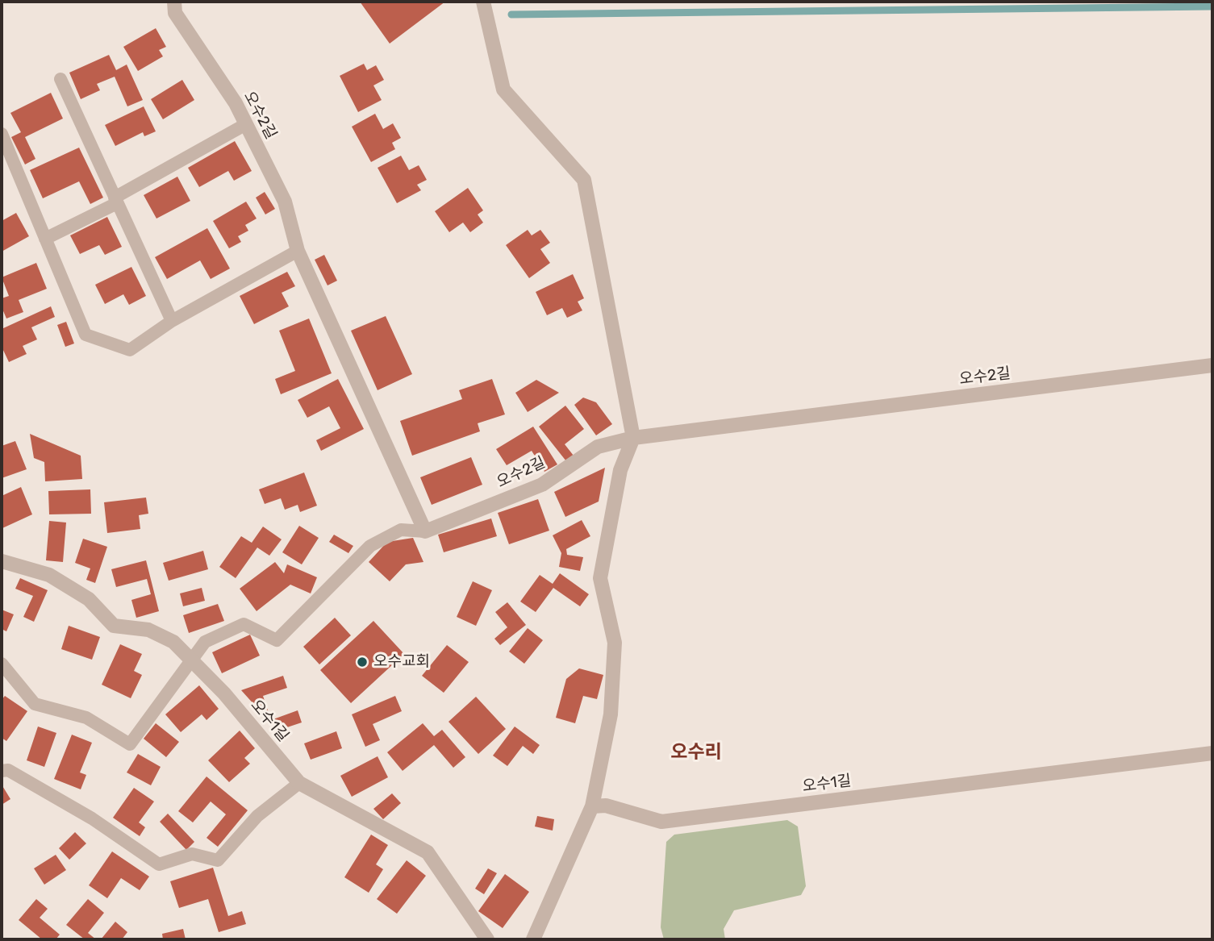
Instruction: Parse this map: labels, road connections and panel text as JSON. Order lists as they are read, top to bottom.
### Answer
{
  "streets": {
    "street": ["오수2길", "오수1길"]
  },
  "districts": ["오수리"],
  "places": ["오수교회"]
}
